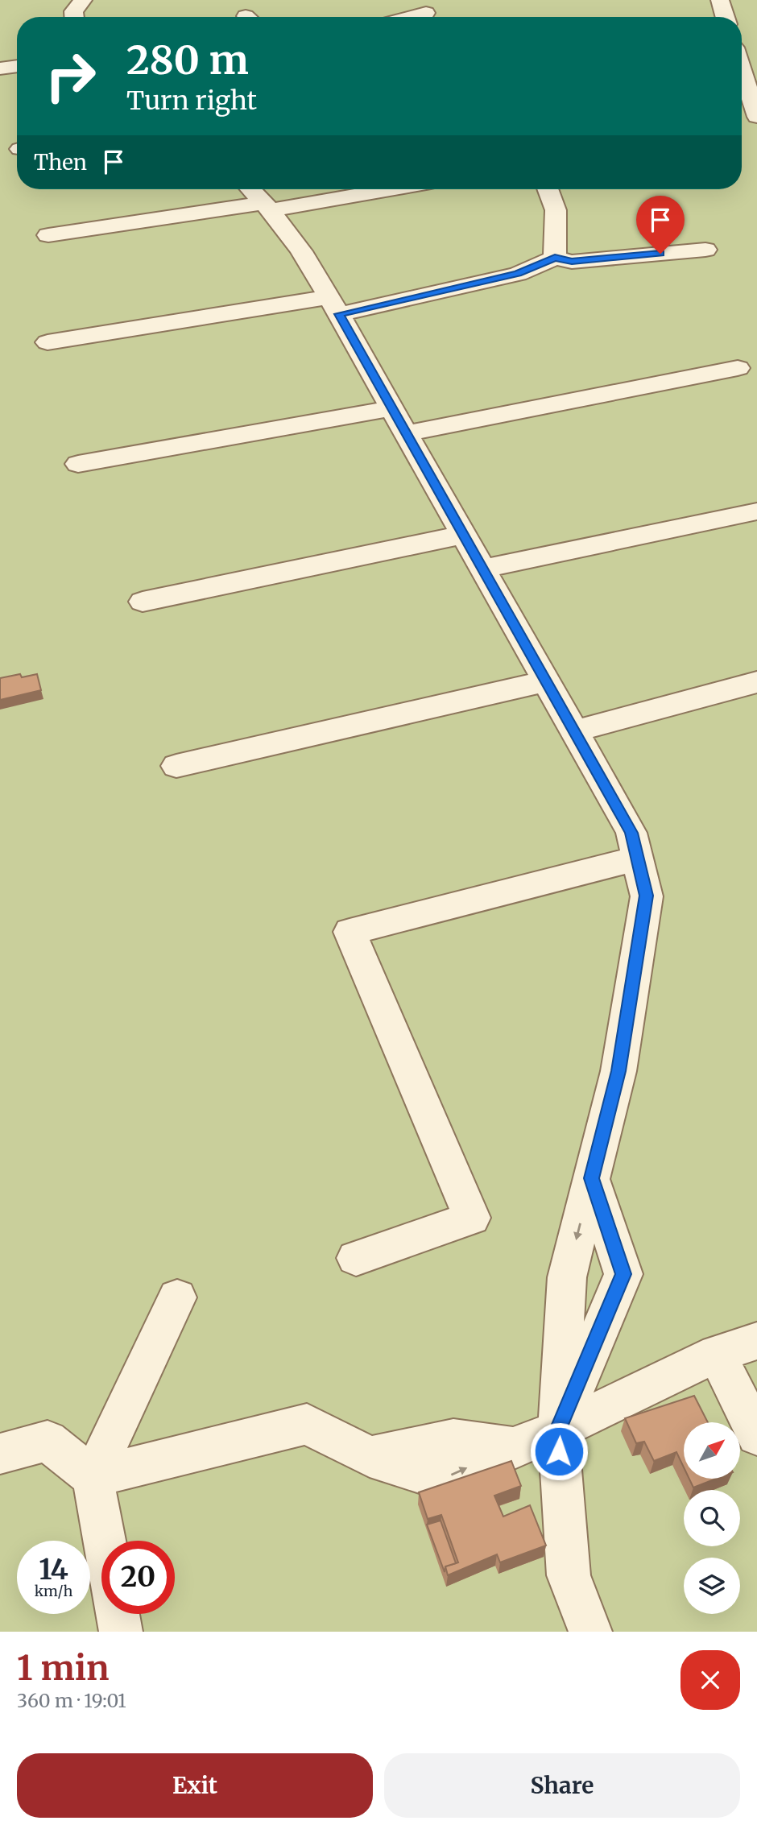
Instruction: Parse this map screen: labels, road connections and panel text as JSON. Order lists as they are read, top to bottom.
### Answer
{
  "north": "top right",
  "page": {
    "turn": ["280 m", "Turn right"],
    "then": "Then",
    "speed": "14 km/h",
    "limit": "20",
    "heading": ["1 min", "360 m · 19:01"],
    "buttons": ["Exit", "Share"]
  }
}
